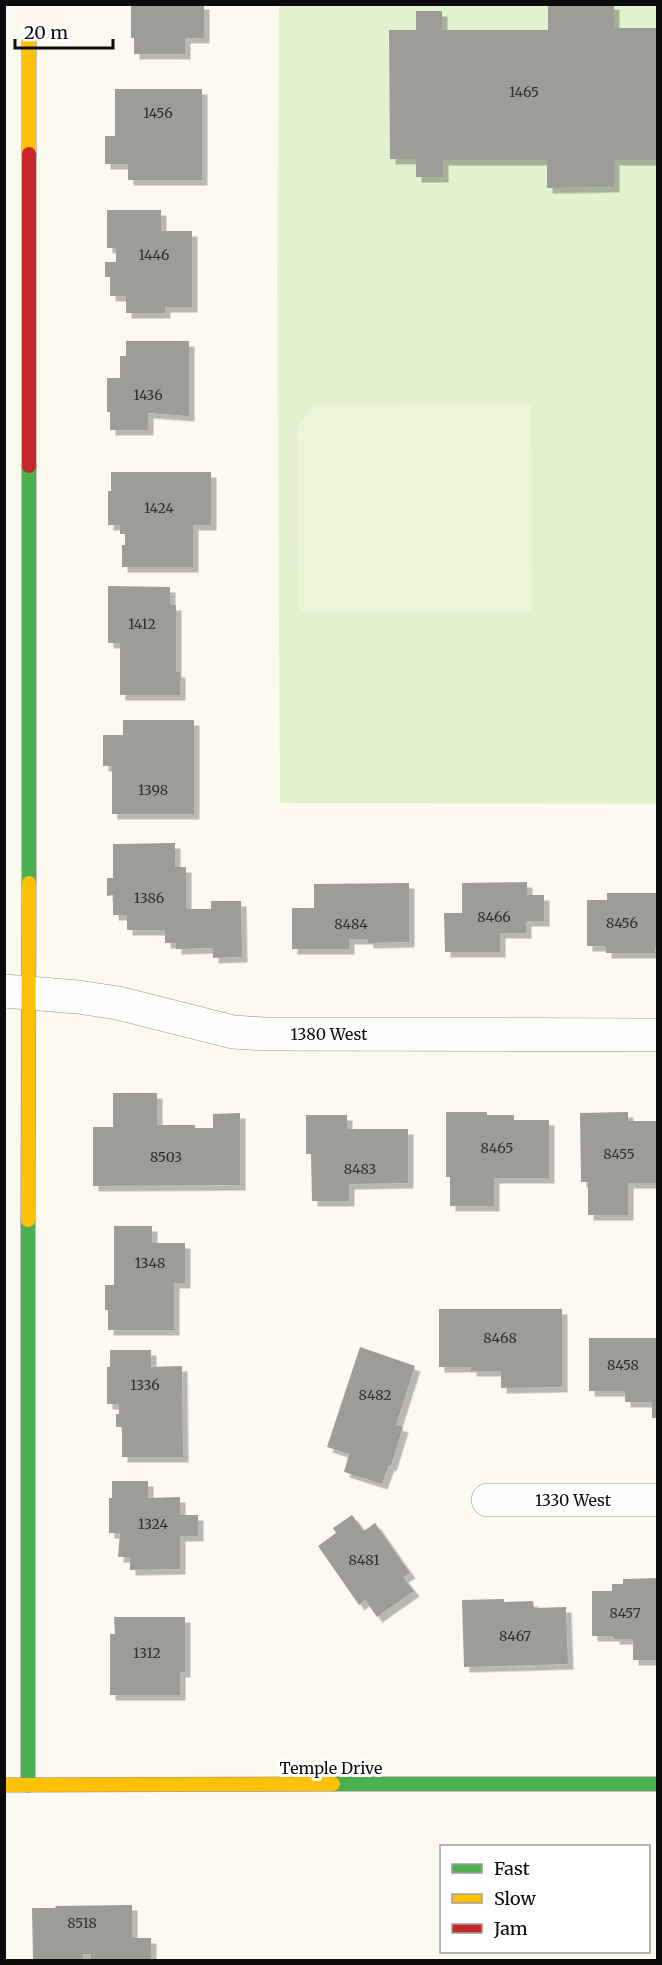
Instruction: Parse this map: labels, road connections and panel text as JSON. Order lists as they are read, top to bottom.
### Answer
{
  "streets": {
    "street": ["1380 West", "1330 West", "Temple Drive"]
  },
  "house_numbers": [
    "1465",
    "1456",
    "1446",
    "1436",
    "1424",
    "1412",
    "1398",
    "1386",
    "8466",
    "8456",
    "8484",
    "8465",
    "8455",
    "8503",
    "8483",
    "1348",
    "8468",
    "8458",
    "1336",
    "8482",
    "1324",
    "8481",
    "8457",
    "8467",
    "1312",
    "8518"
  ],
  "legend": ["Fast", "Slow", "Jam"],
  "scale_bar": "20 m"
}
